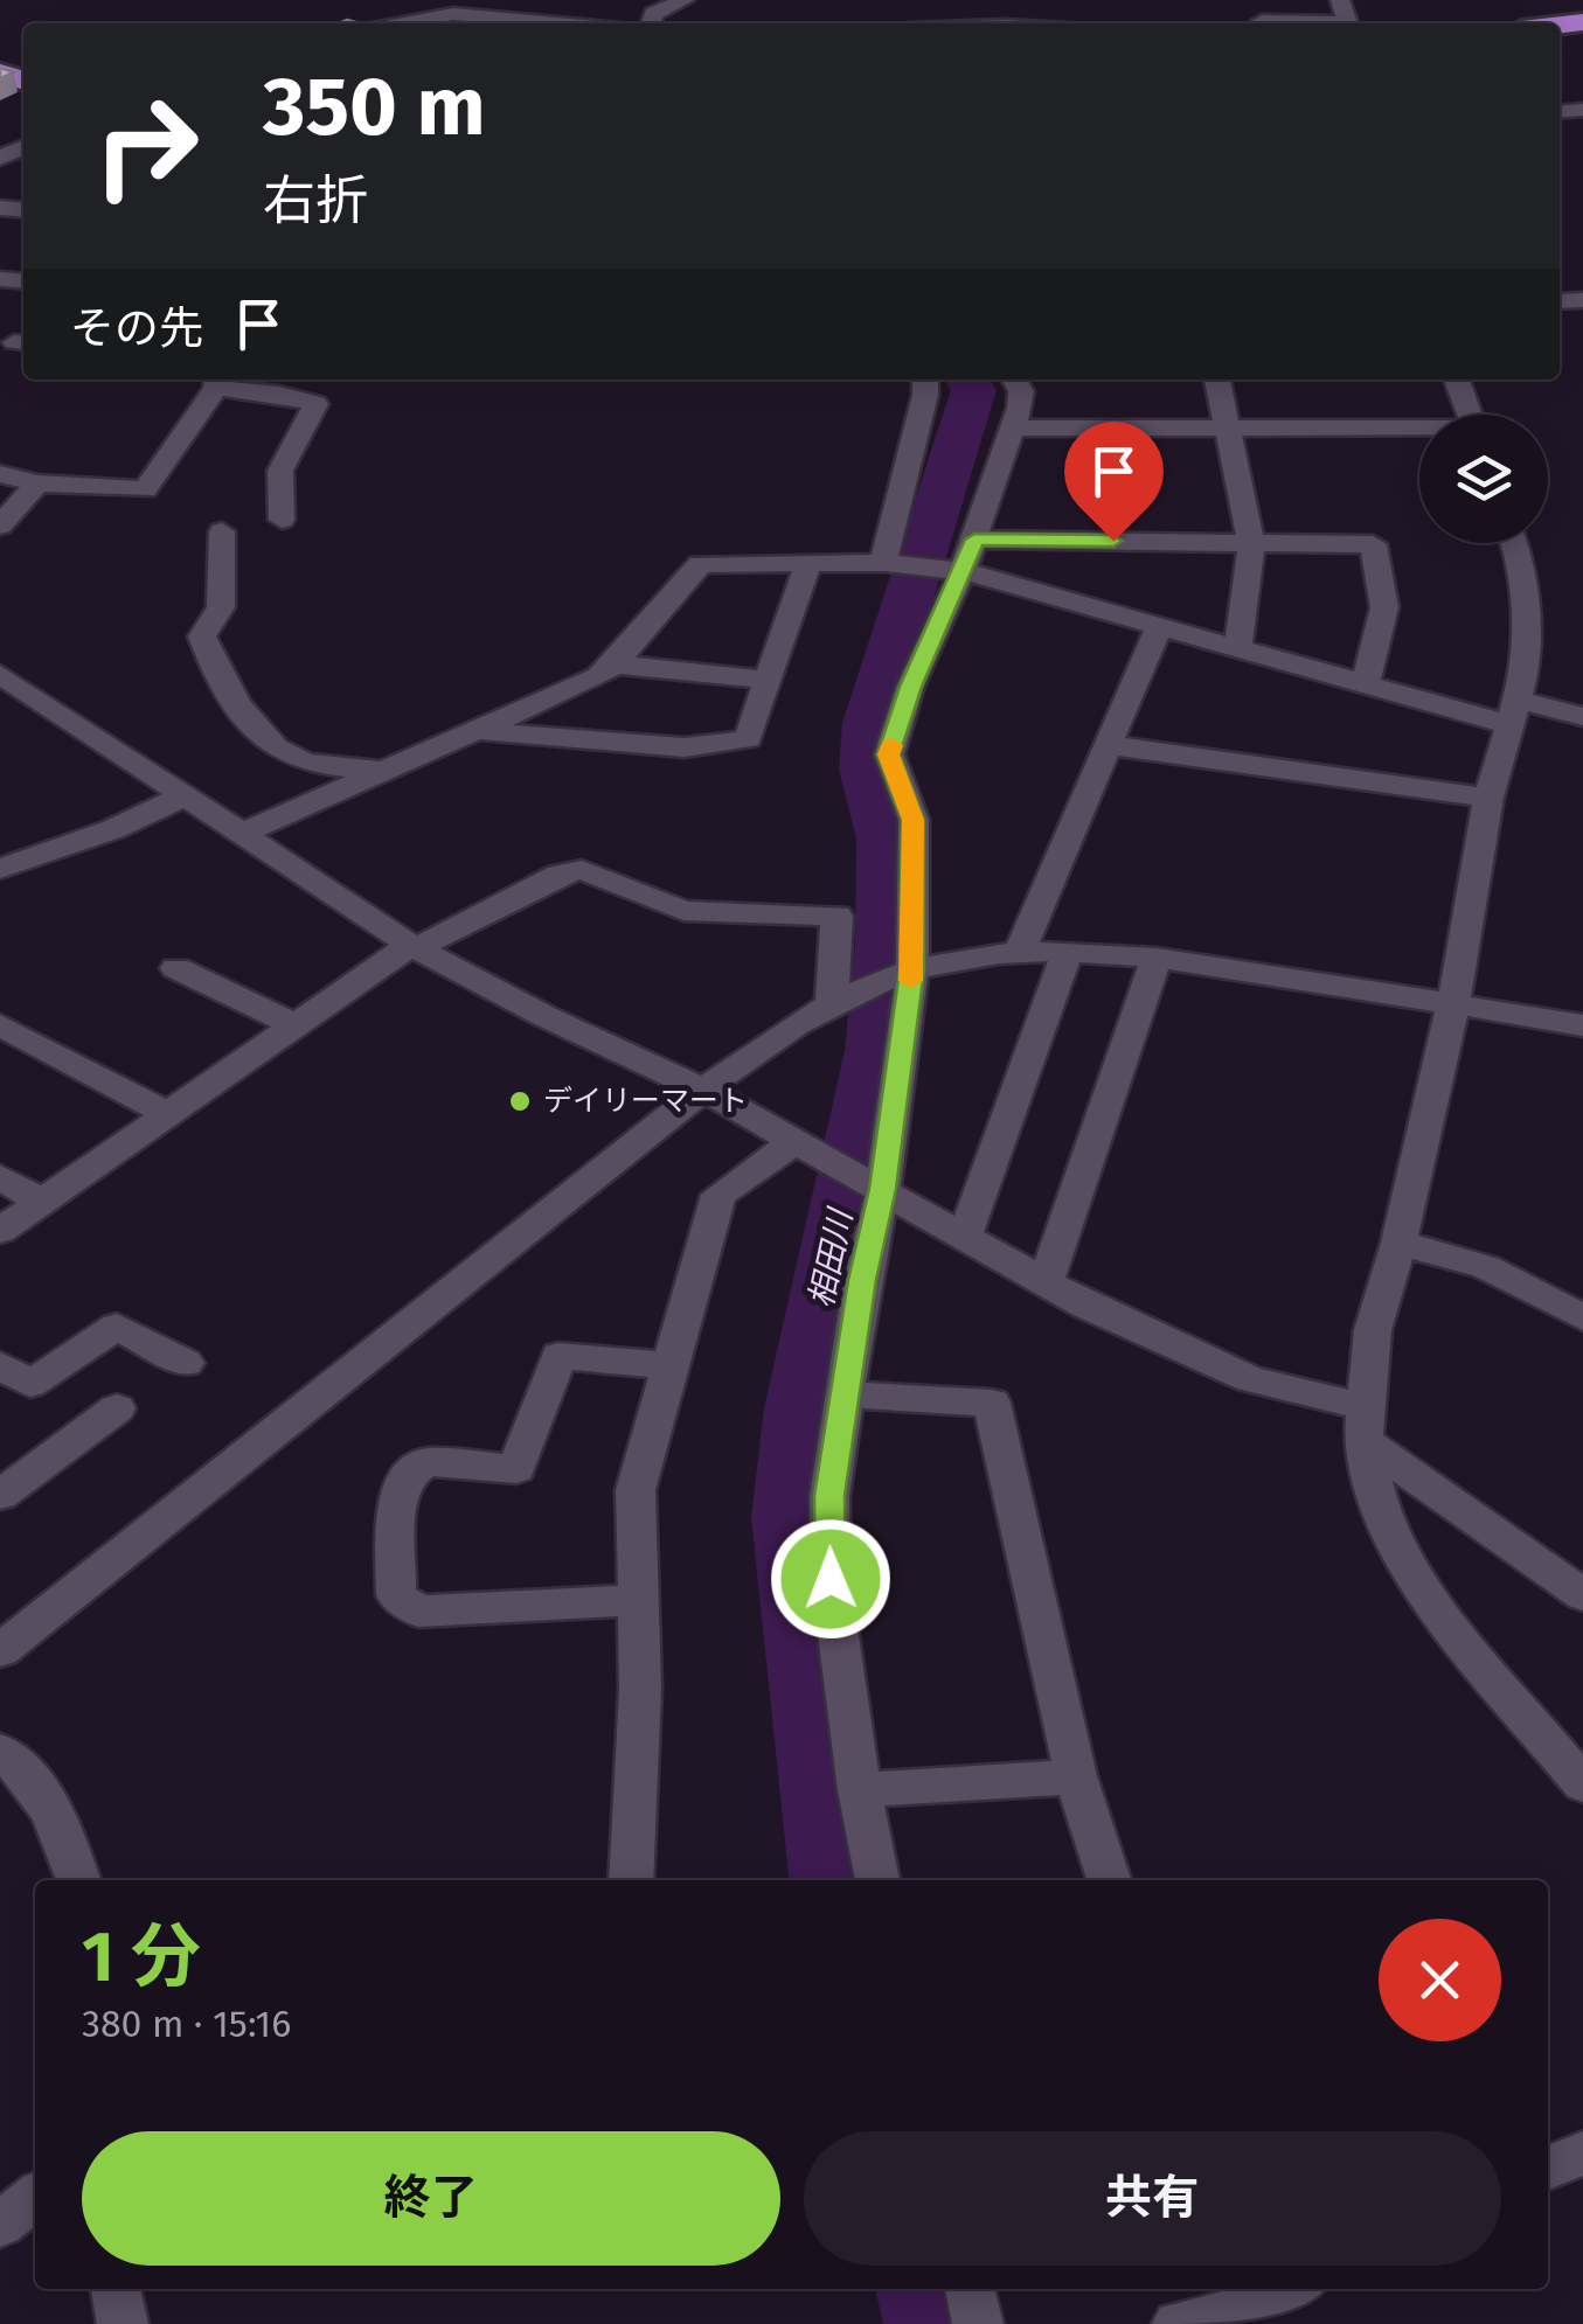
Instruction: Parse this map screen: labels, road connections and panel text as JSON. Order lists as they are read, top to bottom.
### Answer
{
  "water": ["相田川"],
  "places": ["デイリーマート"],
  "page": {
    "turn": ["350 m", "右折"],
    "then": "その先",
    "heading": ["1 分", "380 m · 15:16"],
    "buttons": ["終了", "共有"]
  }
}
